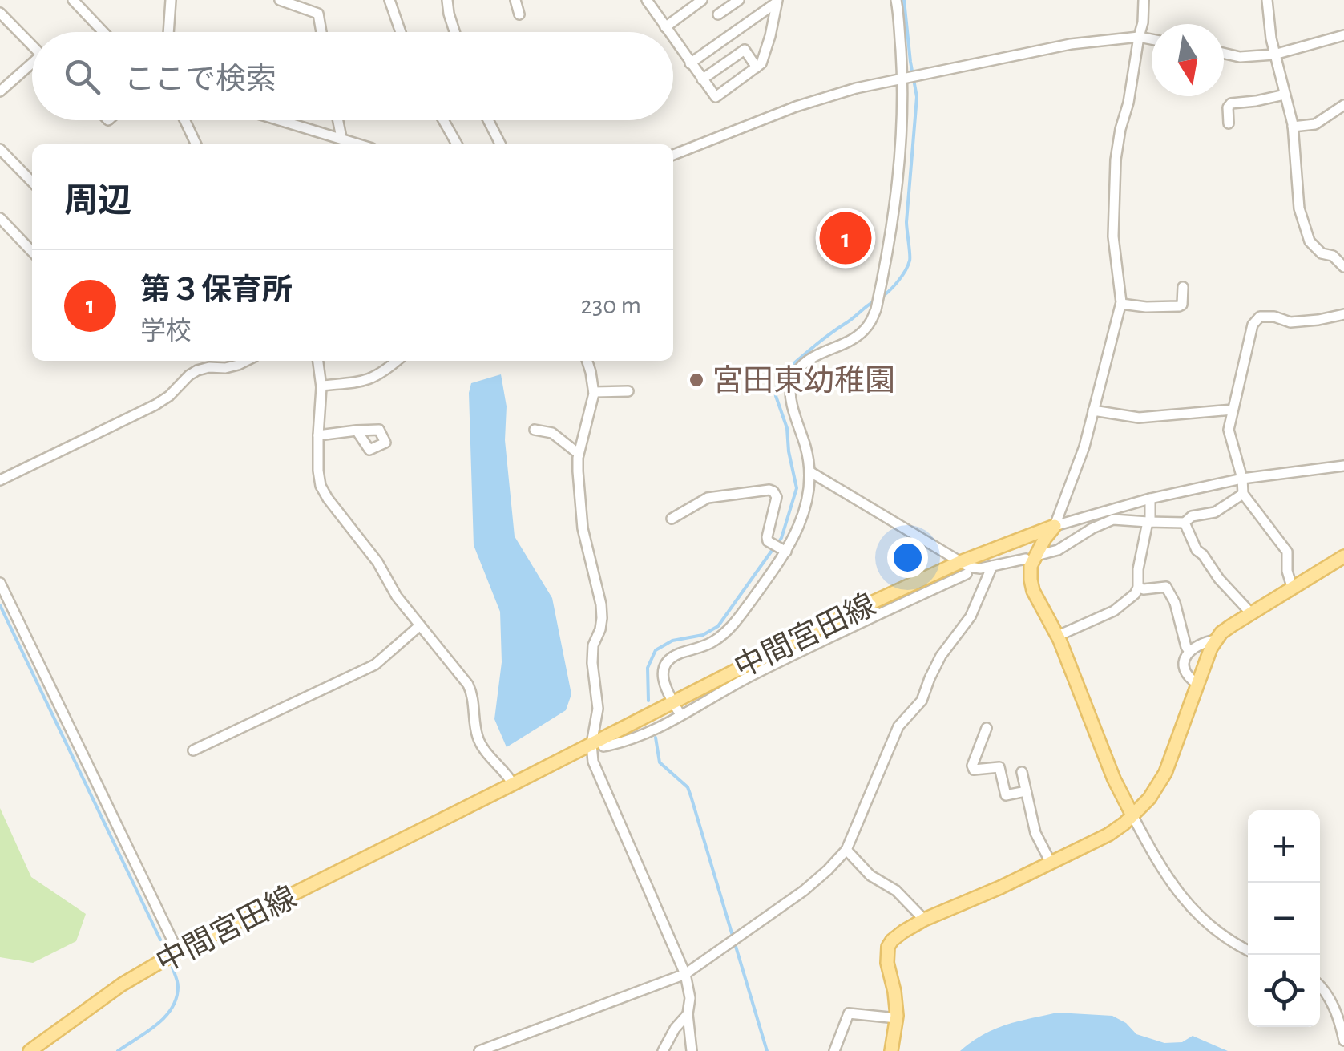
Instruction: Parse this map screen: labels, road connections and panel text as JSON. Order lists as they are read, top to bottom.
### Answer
{
  "streets": {
    "main road": ["中間宮田線"]
  },
  "places": ["宮田東幼稚園"],
  "north": "bottom",
  "page": {
    "search": "ここで検索",
    "heading": "周辺",
    "pins": "1",
    "list": [
      {
        "mark": "1",
        "name": "第３保育所",
        "note": "学校",
        "value": "230 m"
      }
    ],
    "map_buttons": ["+", "−"]
  }
}
